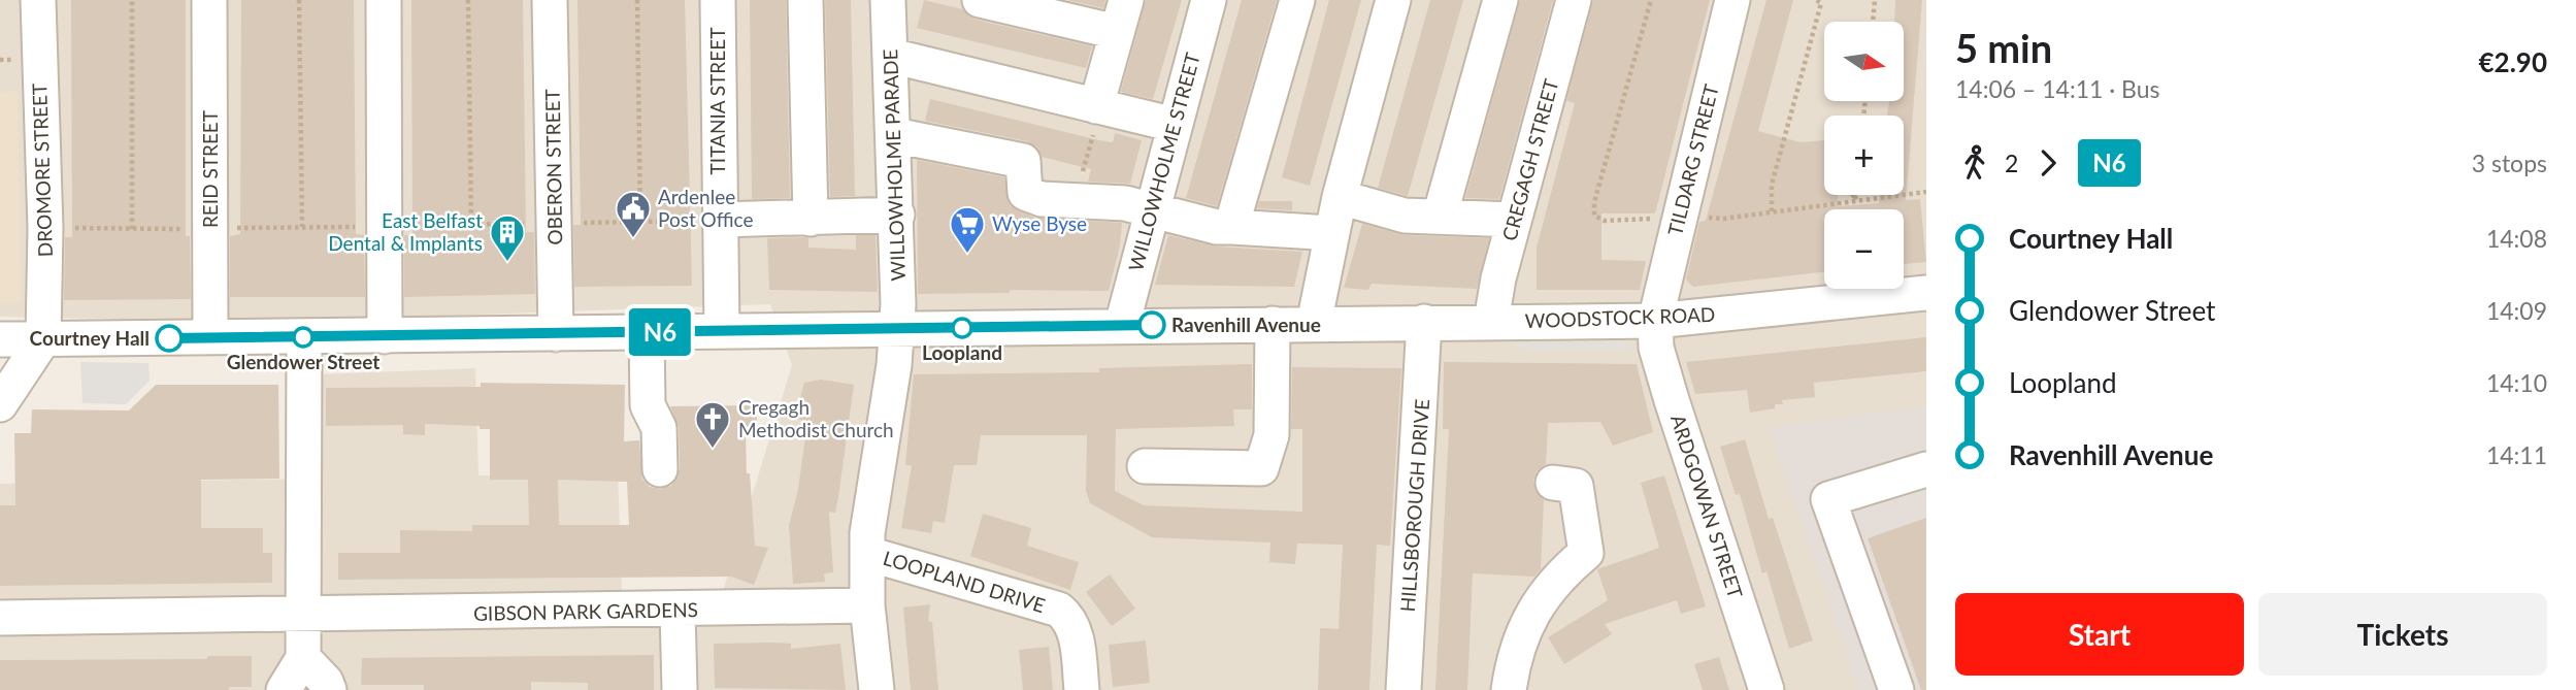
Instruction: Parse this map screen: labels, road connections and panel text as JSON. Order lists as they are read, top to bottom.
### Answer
{
  "streets": {
    "street": [
      "TITANIA STREET",
      "CREGAGH STREET",
      "TILDARG STREET",
      "WILLOWHOLME STREET",
      "WILLOWHOLME PARADE",
      "OBERON STREET",
      "REID STREET",
      "DROMORE STREET",
      "WOODSTOCK ROAD",
      "HILLSBOROUGH DRIVE",
      "ARDGOWAN STREET",
      "LOOPLAND DRIVE",
      "GIBSON PARK GARDENS"
    ]
  },
  "crossings": [
    ["TITANIA STREET", "WOODSTOCK ROAD"],
    ["CREGAGH STREET", "WOODSTOCK ROAD"],
    ["TILDARG STREET", "WOODSTOCK ROAD"],
    ["TILDARG STREET", "ARDGOWAN STREET"],
    ["WILLOWHOLME STREET", "WOODSTOCK ROAD"],
    ["WILLOWHOLME PARADE", "WOODSTOCK ROAD"],
    ["WILLOWHOLME PARADE", "LOOPLAND DRIVE"],
    ["WILLOWHOLME PARADE", "GIBSON PARK GARDENS"],
    ["OBERON STREET", "WOODSTOCK ROAD"],
    ["REID STREET", "WOODSTOCK ROAD"],
    ["DROMORE STREET", "WOODSTOCK ROAD"],
    ["WOODSTOCK ROAD", "HILLSBOROUGH DRIVE"],
    ["WOODSTOCK ROAD", "ARDGOWAN STREET"]
  ],
  "places": {
    "public building": ["Ardenlee Post Office"],
    "supermarket": ["Wyse Byse"],
    "building": ["East Belfast Dental & Implants"],
    "other": [
      "Ravenhill Avenue",
      "Loopland",
      "Glendower Street",
      "Courtney Hall"
    ],
    "church": ["Cregagh Methodist Church"]
  },
  "lines": ["bus line N6"],
  "north": "right",
  "page": {
    "on_map": "N6",
    "heading": ["5 min", "14:06 – 14:11 · Bus", "€2.90"],
    "map_buttons": ["+", "−"],
    "legs": ["2", "N6", "3 stops"],
    "list": [
      {
        "name": "Courtney Hall",
        "value": "14:08"
      },
      {
        "name": "Glendower Street",
        "value": "14:09"
      },
      {
        "name": "Loopland",
        "value": "14:10"
      },
      {
        "name": "Ravenhill Avenue",
        "value": "14:11"
      }
    ],
    "buttons": ["Start", "Tickets"]
  }
}
